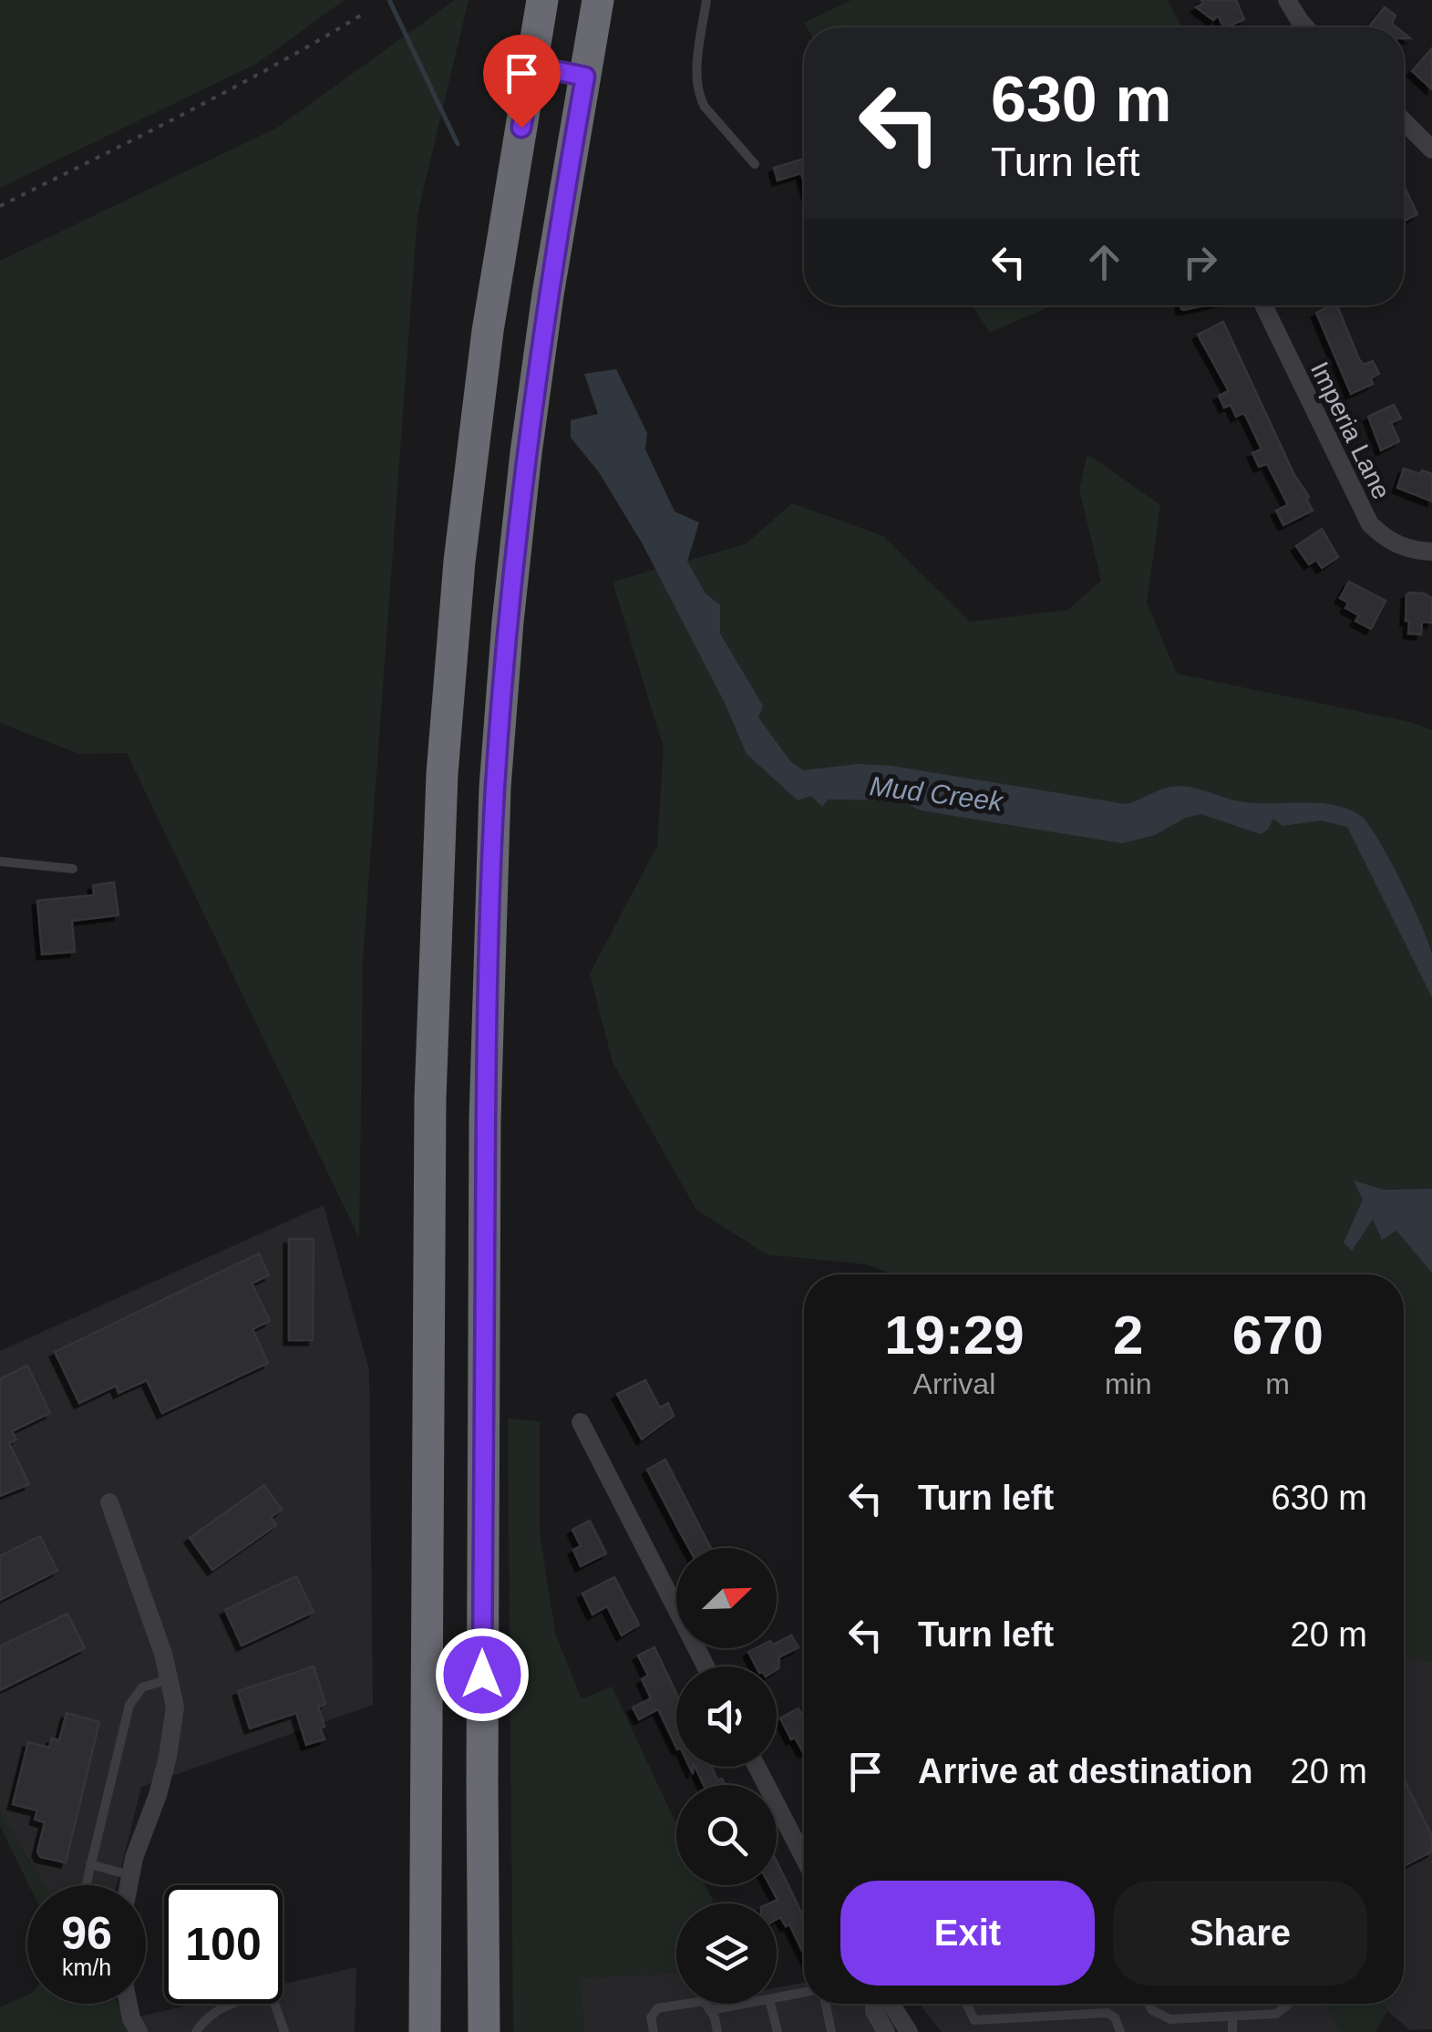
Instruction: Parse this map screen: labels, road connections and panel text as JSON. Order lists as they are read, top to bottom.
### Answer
{
  "streets": {
    "street": ["Imperia Lane"]
  },
  "water": ["Mud Creek"],
  "north": "top right",
  "page": {
    "turn": ["630 m", "Turn left"],
    "eta": [
      "19:29",
      "Arrival",
      "2",
      "min",
      "670",
      "m"
    ],
    "list": [
      {
        "name": "Turn left",
        "value": "630 m"
      },
      {
        "name": "Turn left",
        "value": "20 m"
      },
      {
        "name": "Arrive at destination",
        "value": "20 m"
      }
    ],
    "buttons": ["Exit", "Share"],
    "speed": "96 km/h",
    "limit": "100"
  }
}
